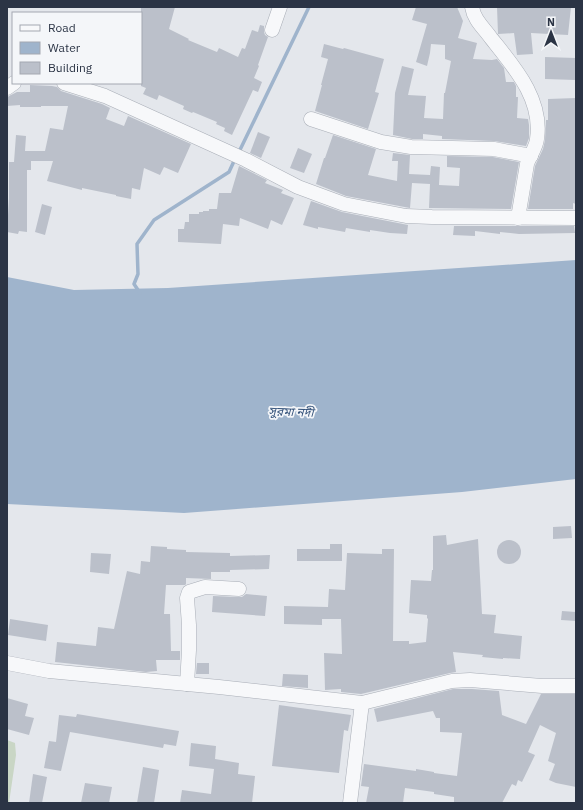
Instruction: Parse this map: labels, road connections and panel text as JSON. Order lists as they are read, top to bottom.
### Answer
{
  "water": ["সুরমা নদী"],
  "legend": ["Road", "Water", "Building"],
  "north": "top"
}
